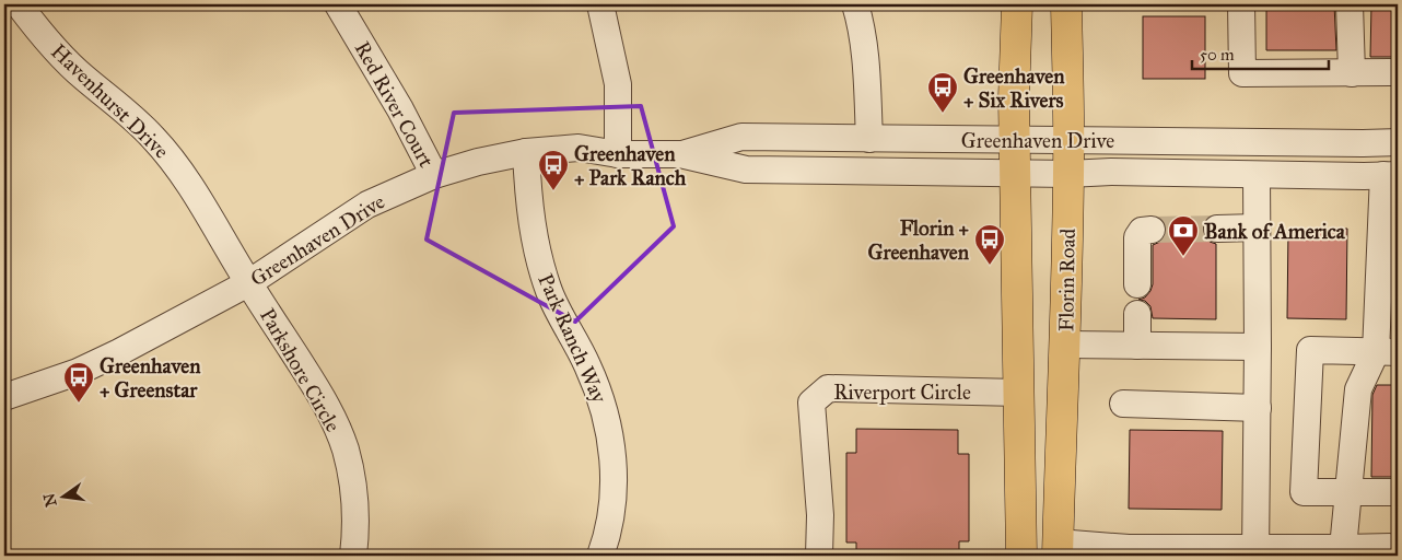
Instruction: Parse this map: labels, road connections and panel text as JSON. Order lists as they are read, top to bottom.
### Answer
{
  "streets": {
    "main road": ["Florin Road"],
    "street": [
      "Havenhurst Drive",
      "Red River Court",
      "Greenhaven Drive",
      "Park Ranch Way",
      "Parkshore Circle",
      "Riverport Circle"
    ]
  },
  "crossings": [
    ["Havenhurst Drive", "Greenhaven Drive"],
    ["Havenhurst Drive", "Parkshore Circle"],
    ["Red River Court", "Greenhaven Drive"],
    ["Greenhaven Drive", "Florin Road"],
    ["Greenhaven Drive", "Park Ranch Way"],
    ["Greenhaven Drive", "Parkshore Circle"]
  ],
  "places": {
    "bus stop": [
      "Greenhaven + Six Rivers",
      "Greenhaven + Park Ranch",
      "Florin + Greenhaven",
      "Greenhaven + Greenstar"
    ],
    "bank": ["Bank of America"]
  },
  "scale_bar": "50 m",
  "north": "left"
}
